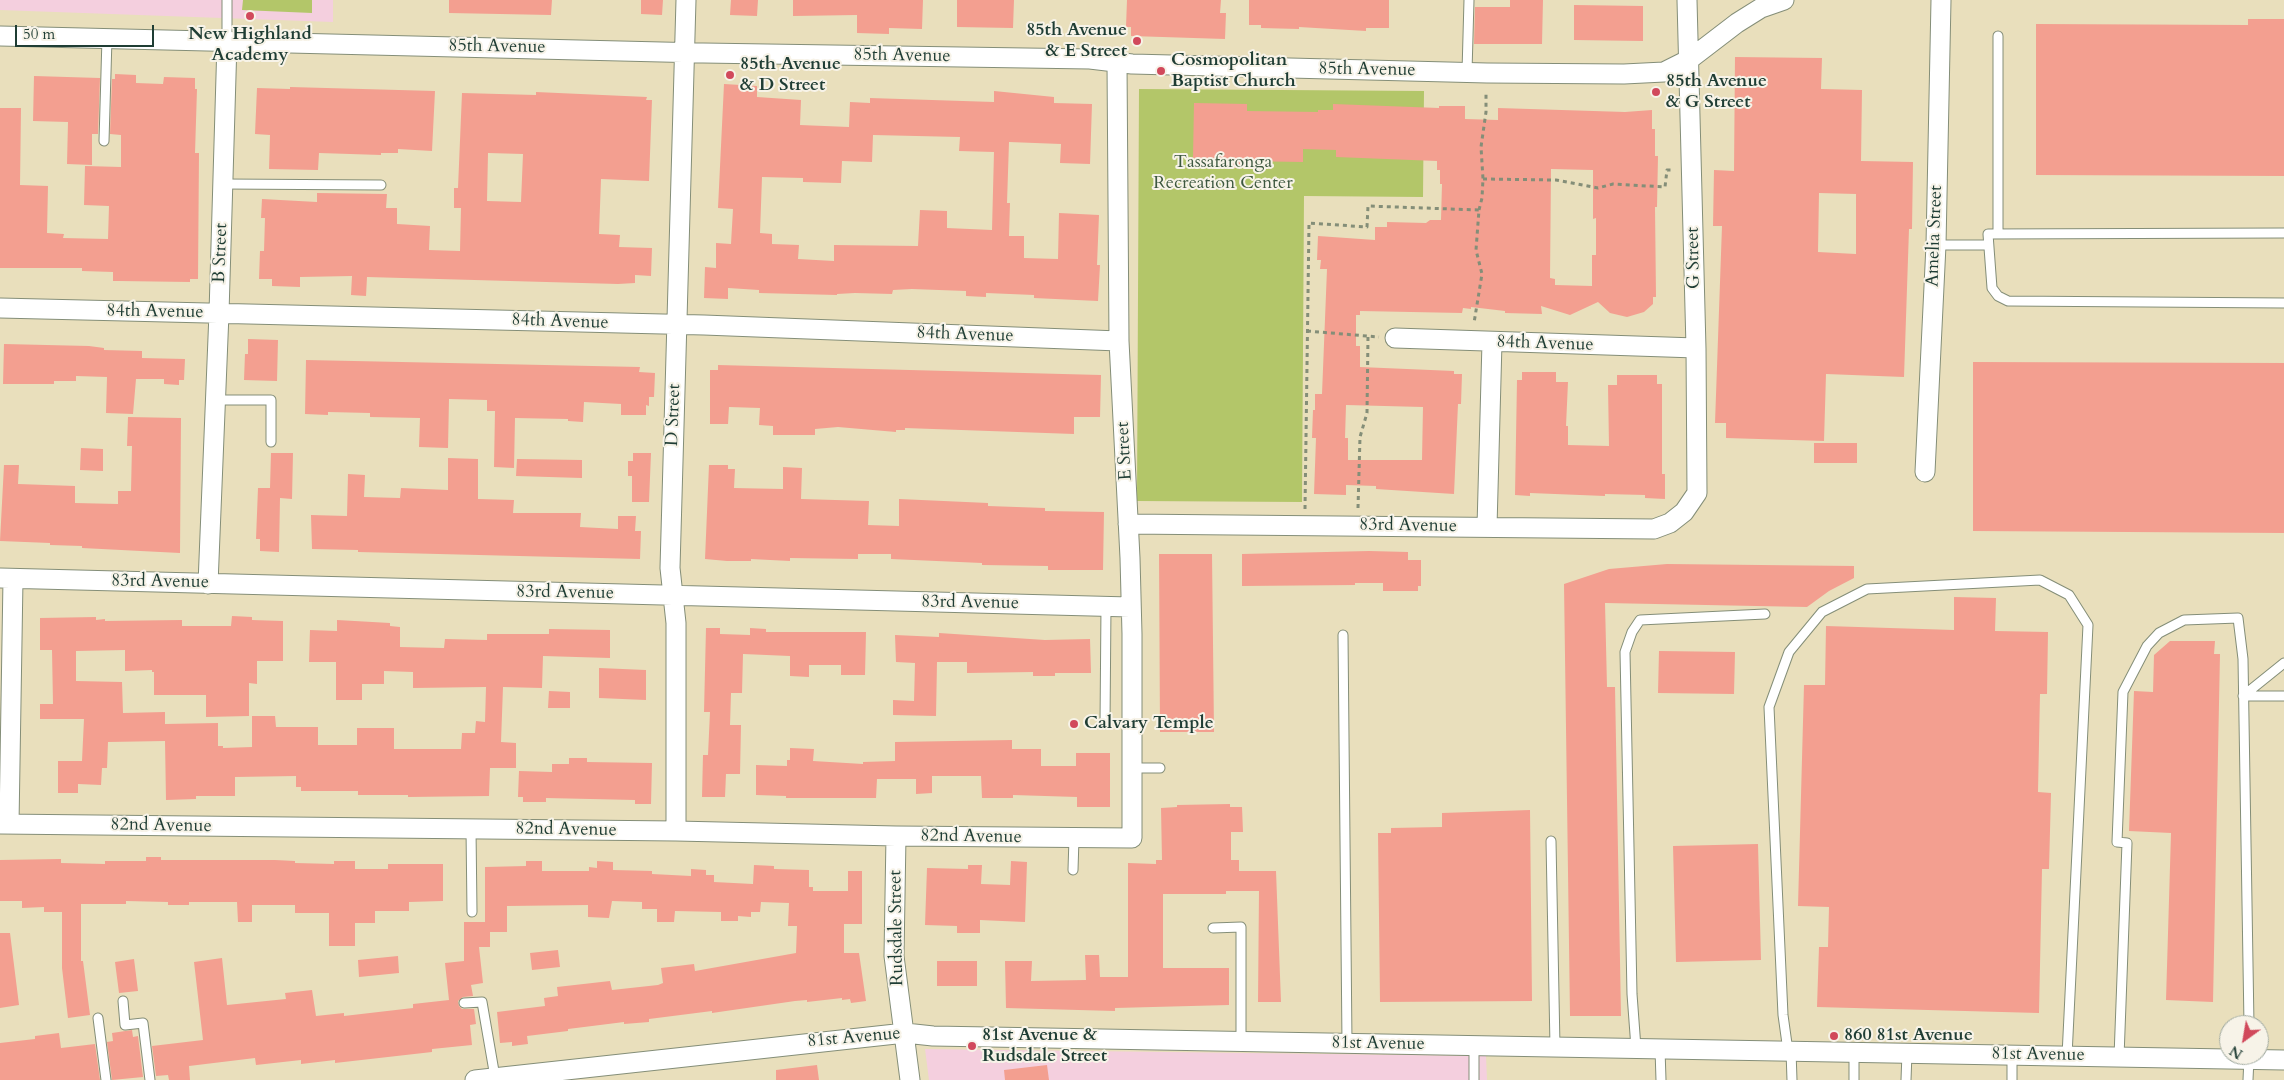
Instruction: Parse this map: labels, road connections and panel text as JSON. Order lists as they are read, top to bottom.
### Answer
{
  "streets": {
    "street": [
      "85th Avenue",
      "Amelia Street",
      "B Street",
      "G Street",
      "84th Avenue",
      "D Street",
      "E Street",
      "83rd Avenue",
      "82nd Avenue",
      "Rudsdale Street",
      "81st Avenue"
    ]
  },
  "crossings": [
    ["85th Avenue", "B Street"],
    ["85th Avenue", "G Street"],
    ["85th Avenue", "D Street"],
    ["85th Avenue", "E Street"],
    ["B Street", "84th Avenue"],
    ["B Street", "83rd Avenue"],
    ["G Street", "84th Avenue"],
    ["G Street", "83rd Avenue"],
    ["84th Avenue", "D Street"],
    ["84th Avenue", "E Street"],
    ["D Street", "83rd Avenue"],
    ["D Street", "82nd Avenue"],
    ["E Street", "83rd Avenue"],
    ["E Street", "82nd Avenue"],
    ["82nd Avenue", "Rudsdale Street"],
    ["Rudsdale Street", "81st Avenue"]
  ],
  "parks": ["Tassafaronga Recreation Center"],
  "places": [
    "New Highland Academy",
    "85th Avenue & E Street",
    "Cosmopolitan Baptist Church",
    "85th Avenue & D Street",
    "85th Avenue & G Street",
    "Calvary Temple",
    "860 81st Avenue",
    "81st Avenue & Rudsdale Street"
  ],
  "scale_bar": "50 m",
  "north": "bottom left"
}
